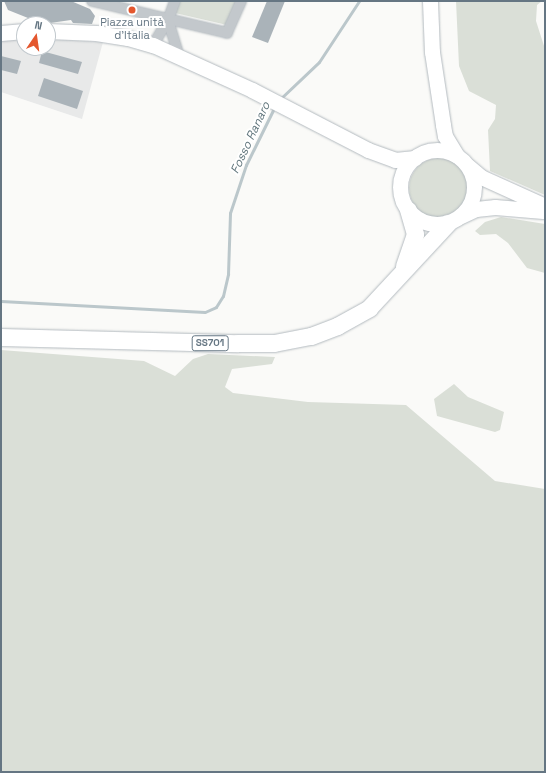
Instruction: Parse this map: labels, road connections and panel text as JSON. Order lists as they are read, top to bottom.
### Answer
{
  "streets": {
    "highway": ["SS701"]
  },
  "water": ["Fosso Ranaro"],
  "places": ["Piazza unità d'Italia"],
  "north": "top"
}
